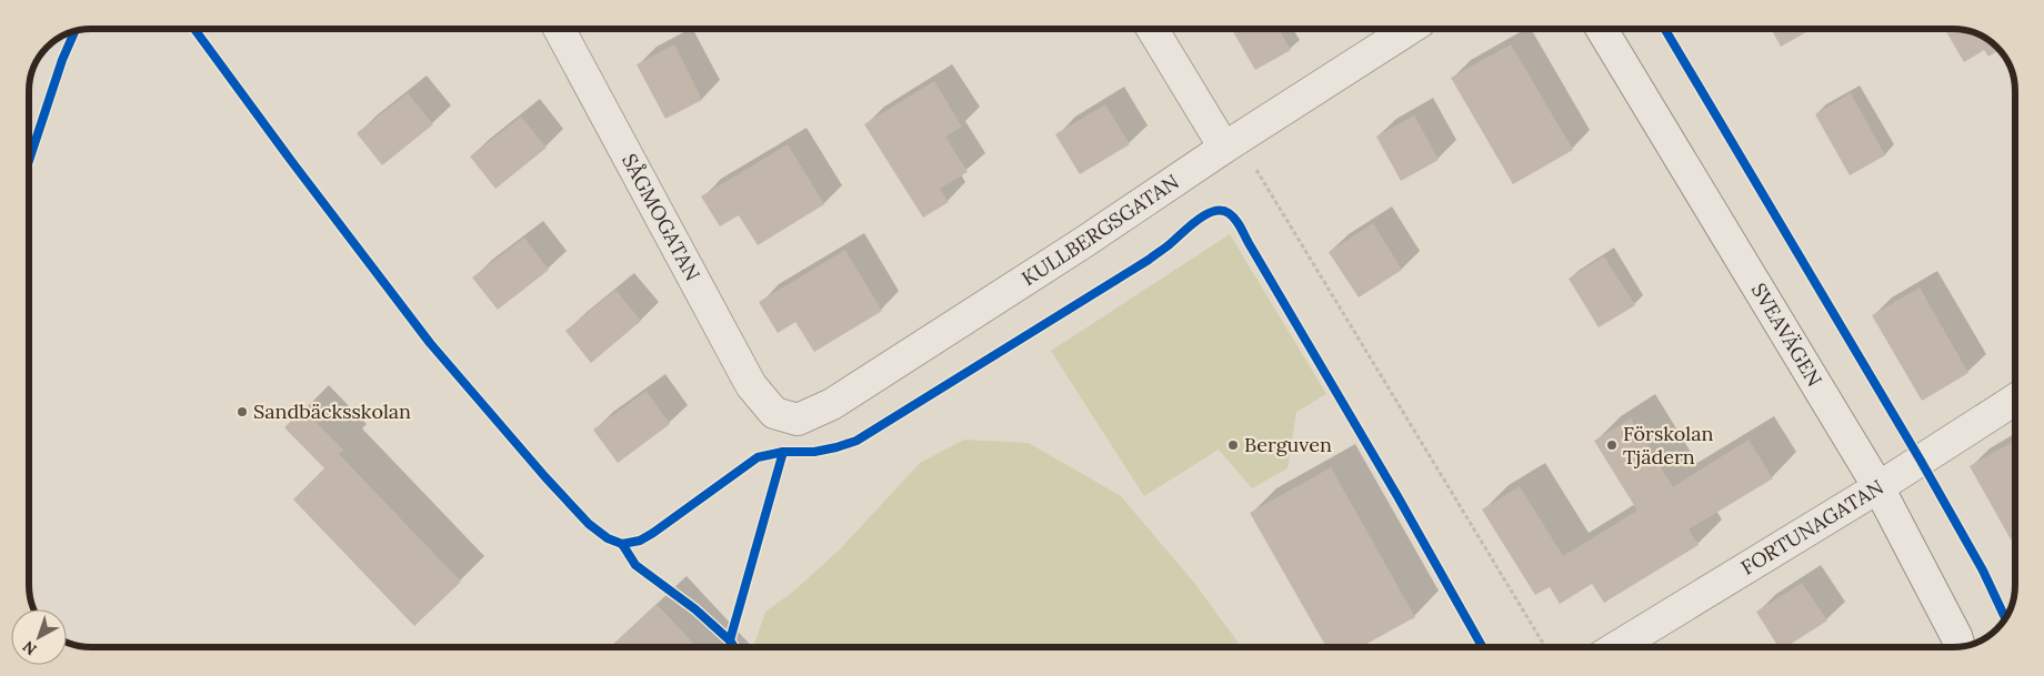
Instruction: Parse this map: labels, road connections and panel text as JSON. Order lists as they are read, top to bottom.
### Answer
{
  "streets": {
    "street": [
      "SÅGMOGATAN",
      "KULLBERGSGATAN",
      "SVEAVÄGEN",
      "FORTUNAGATAN"
    ]
  },
  "crossings": [
    ["SÅGMOGATAN", "KULLBERGSGATAN"],
    ["SVEAVÄGEN", "FORTUNAGATAN"]
  ],
  "places": ["Sandbäcksskolan", "Berguven", "Förskolan Tjädern"],
  "north": "bottom left"
}
